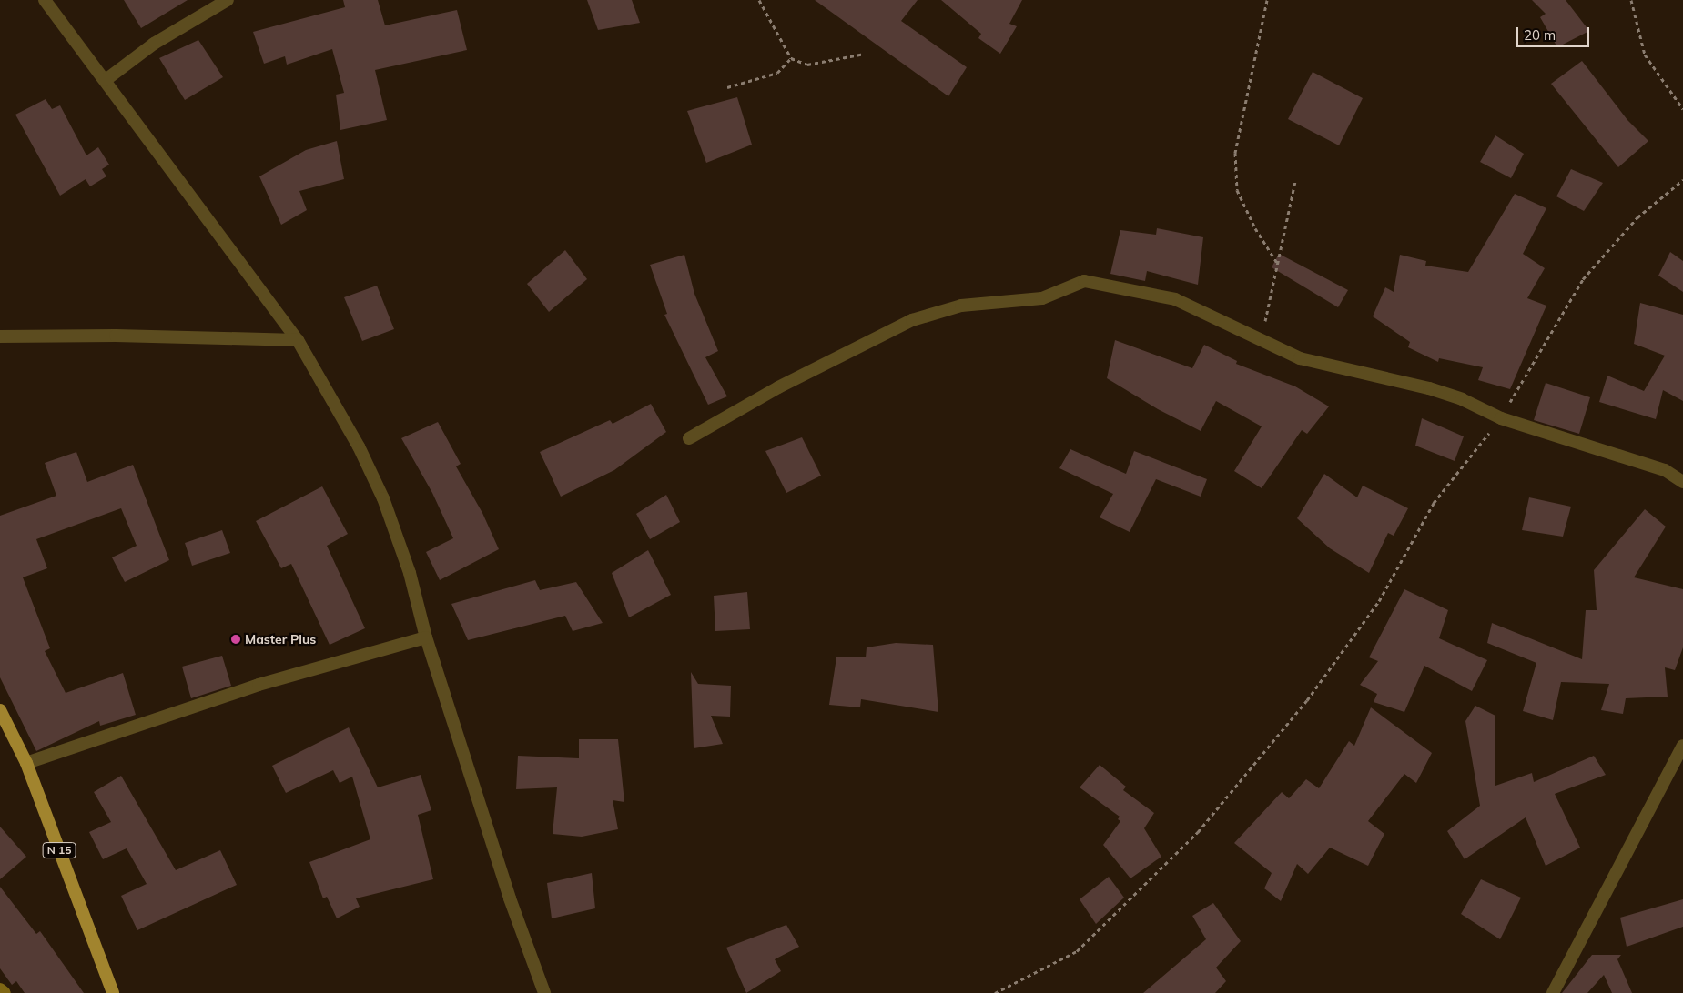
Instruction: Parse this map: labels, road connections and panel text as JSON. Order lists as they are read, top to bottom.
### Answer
{
  "streets": {
    "highway": ["N 15"]
  },
  "places": ["Master Plus"],
  "scale_bar": "20 m"
}
